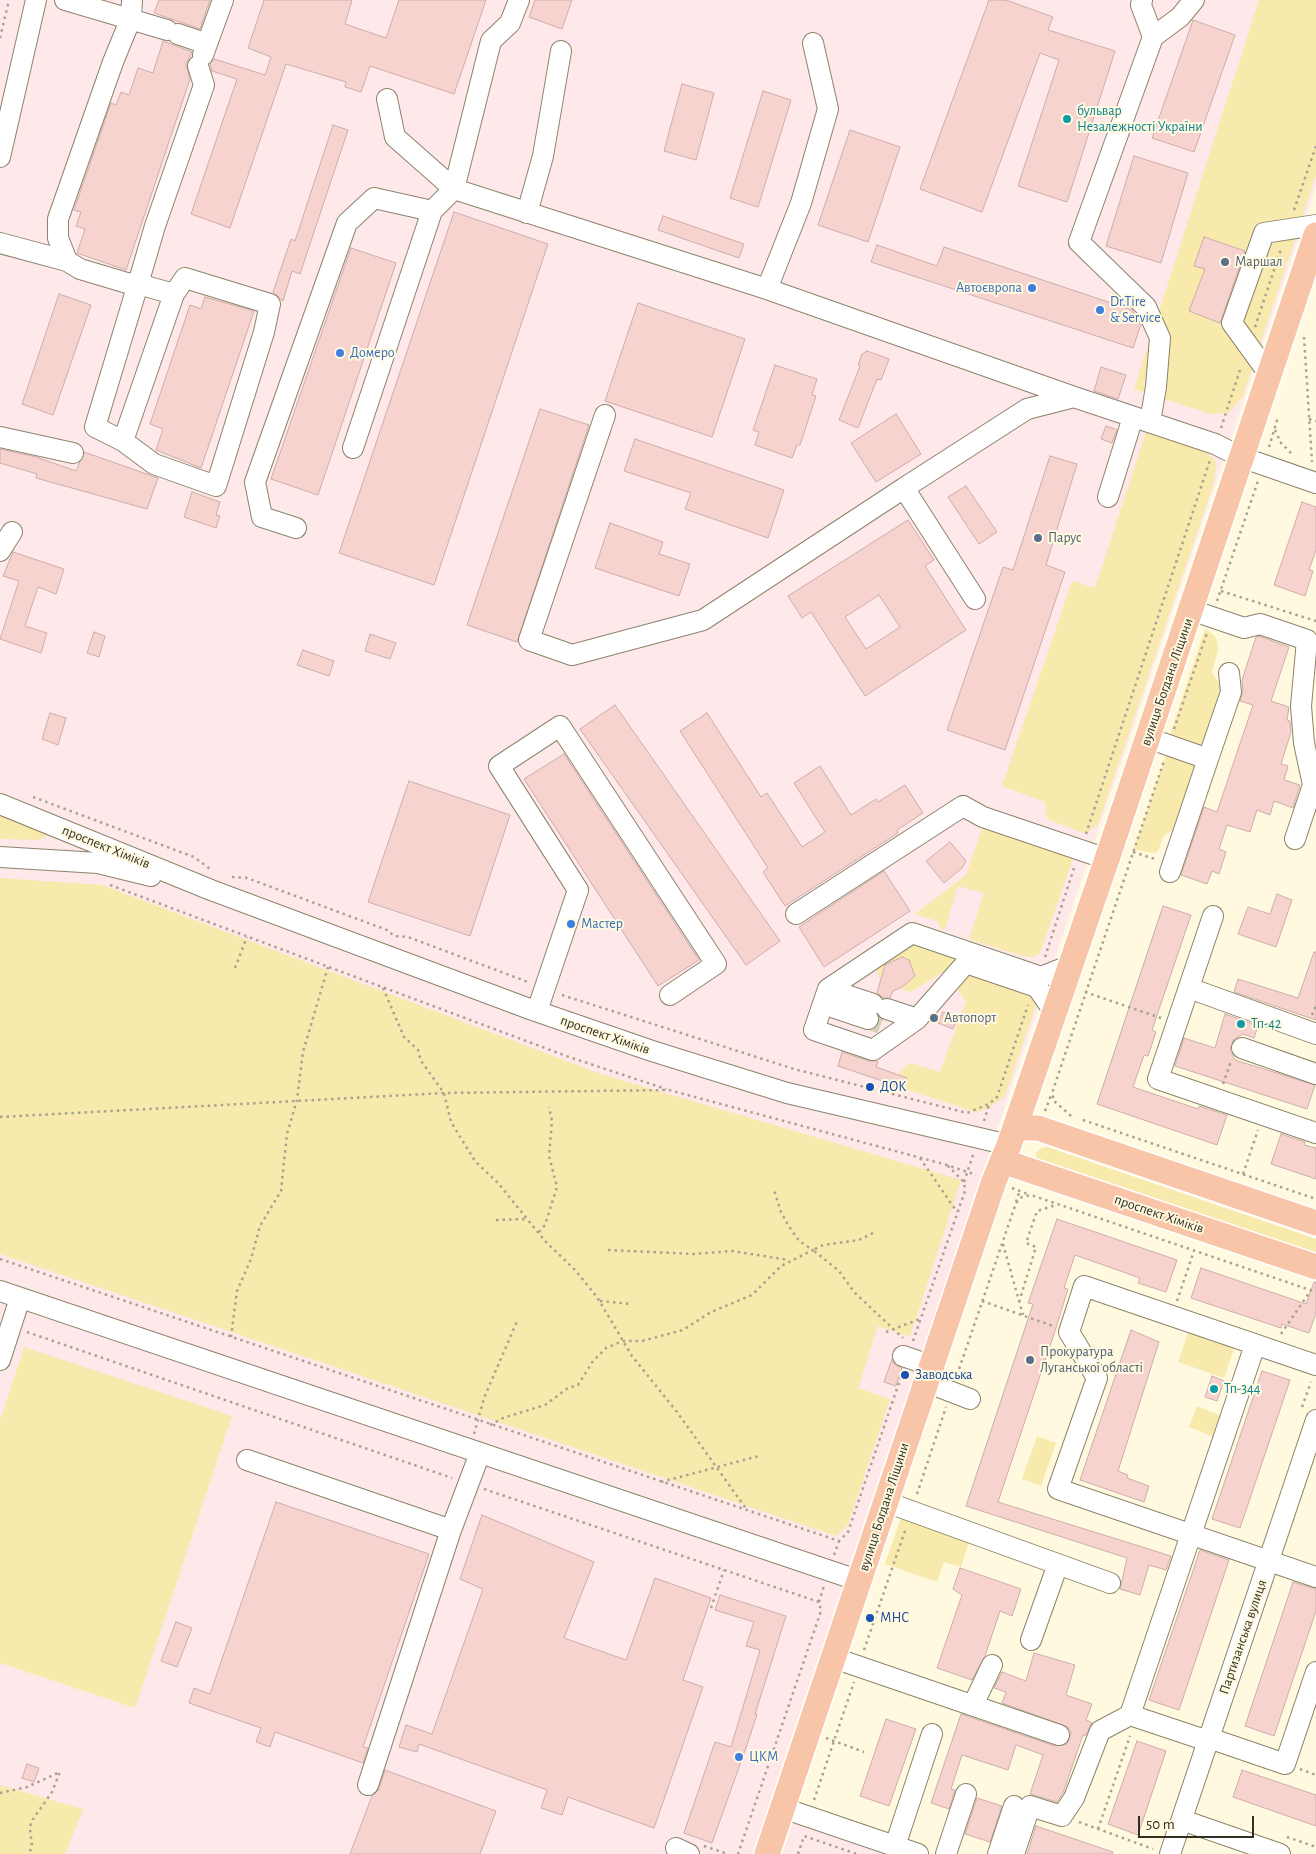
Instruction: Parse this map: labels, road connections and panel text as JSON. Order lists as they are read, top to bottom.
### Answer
{
  "streets": {
    "main road": ["вулиця Богдана Ліщини", "проспект Хіміків"],
    "street": ["Партизанська вулиця"]
  },
  "crossings": [
    ["вулиця Богдана Ліщини", "проспект Хіміків"]
  ],
  "places": [
    "бульвар Незалежності України",
    "Маршал",
    "Автоєвропа",
    "Dr.Tire & Service",
    "Домеро",
    "Парус",
    "Мастер",
    "Автопорт",
    "Тп-42",
    "ДОК",
    "Прокуратура Луганської області",
    "Заводська",
    "Тп-344",
    "МНС",
    "ЦКМ"
  ],
  "scale_bar": "50 m"
}
